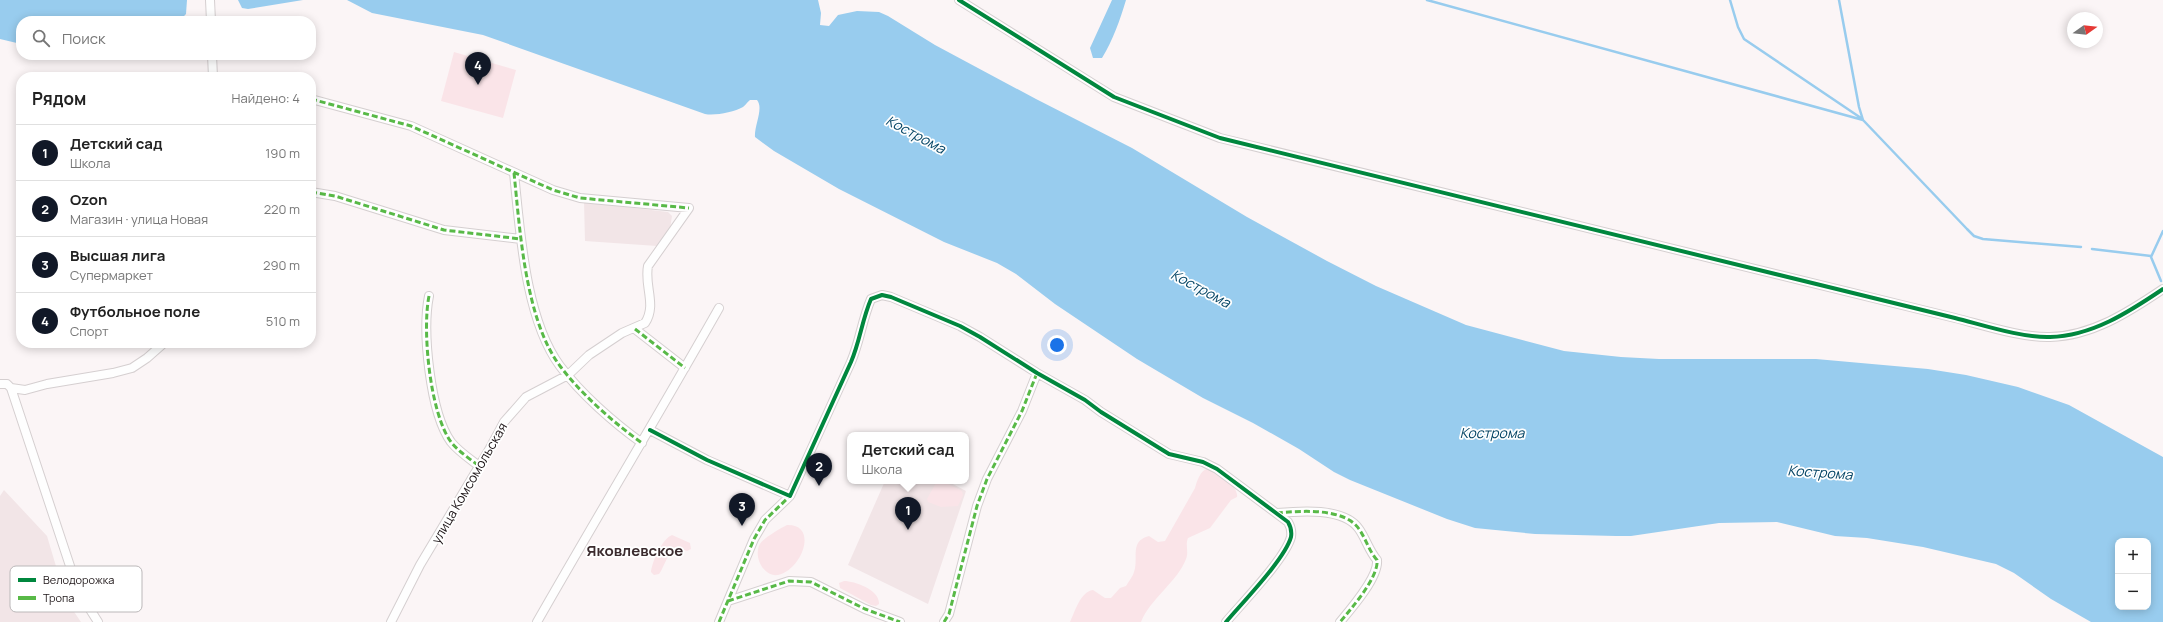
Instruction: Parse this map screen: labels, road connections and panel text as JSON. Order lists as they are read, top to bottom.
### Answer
{
  "streets": {
    "street": ["улица Комсомольская"]
  },
  "districts": ["Яковлевское"],
  "water": ["Кострома"],
  "legend": ["Велодорожка", "Тропа"],
  "north": "right",
  "page": {
    "search": "Поиск",
    "pins": [
      "4",
      "2",
      "3",
      "1"
    ],
    "heading": ["Рядом", "Найдено: 4"],
    "list": [
      {
        "mark": "1",
        "name": "Детский сад",
        "note": "Школа",
        "value": "190 m"
      },
      {
        "mark": "2",
        "name": "Ozon",
        "note": "Магазин · улица Новая",
        "value": "220 m"
      },
      {
        "mark": "3",
        "name": "Высшая лига",
        "note": "Супермаркет",
        "value": "290 m"
      },
      {
        "mark": "4",
        "name": "Футбольное поле",
        "note": "Спорт",
        "value": "510 m"
      }
    ],
    "popup": ["Детский сад", "Школа"],
    "map_buttons": ["+", "−"]
  }
}
